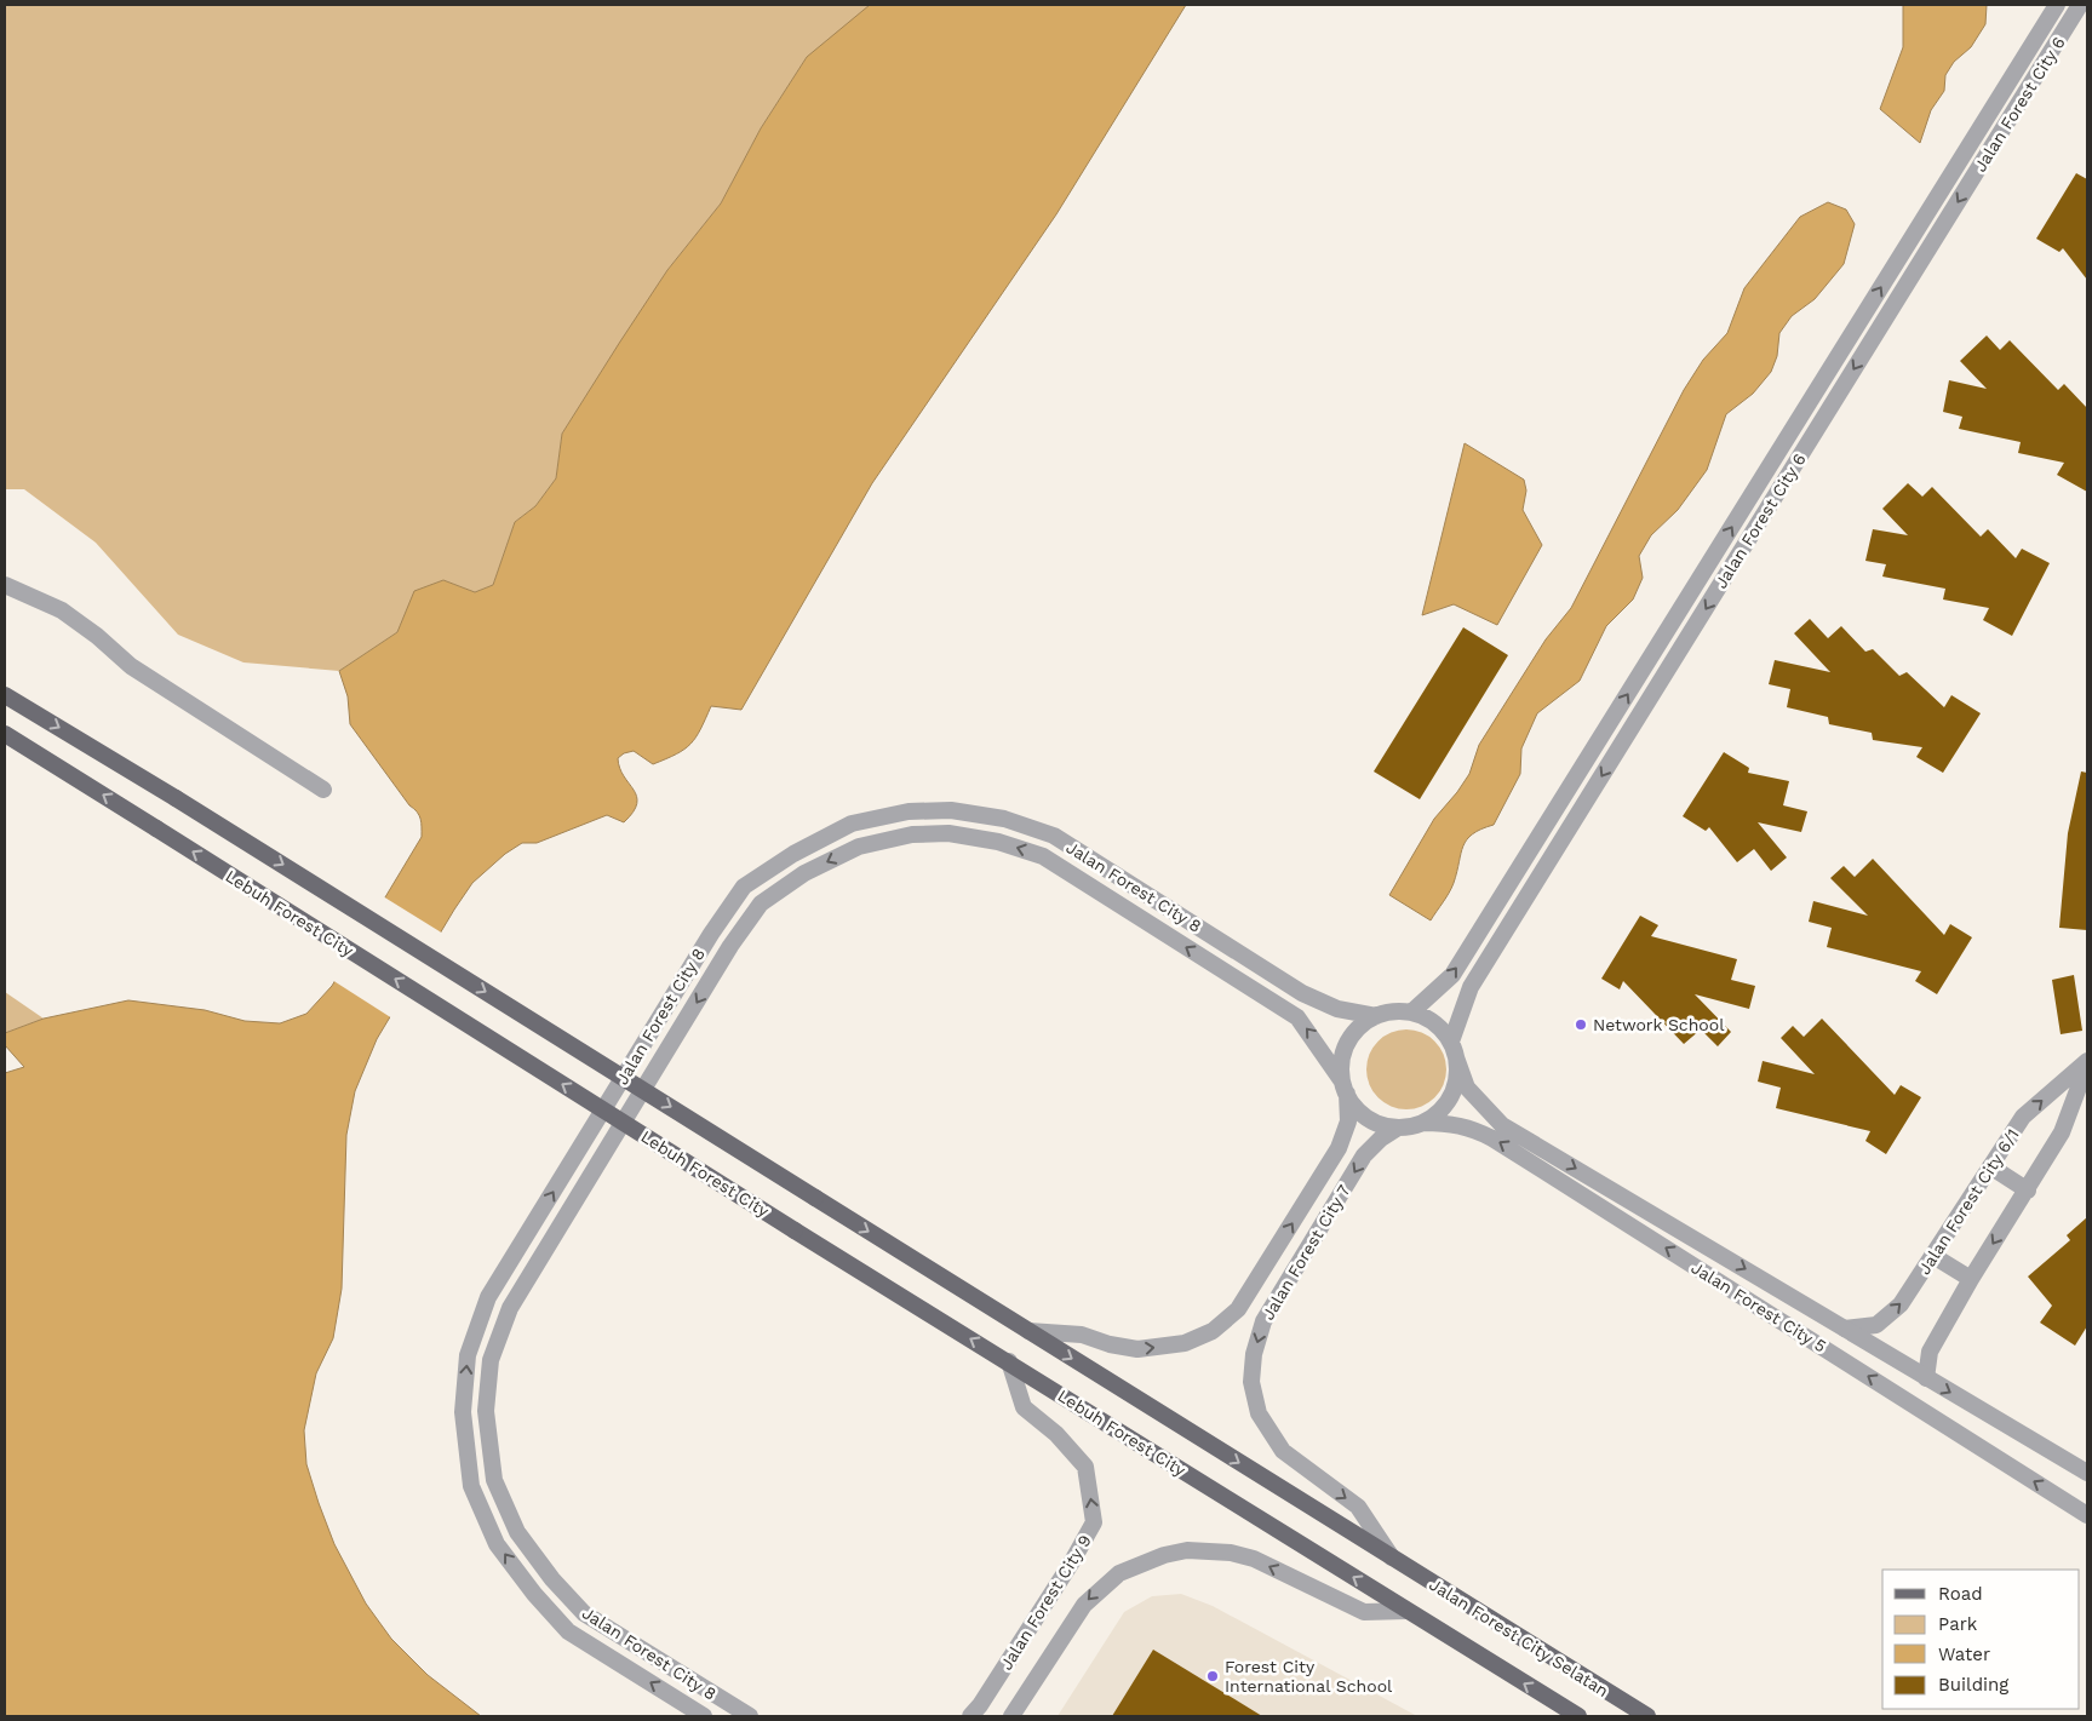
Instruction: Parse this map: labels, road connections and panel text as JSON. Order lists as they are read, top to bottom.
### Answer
{
  "streets": {
    "main road": ["Lebuh Forest City", "Jalan Forest City Selatan"],
    "street": [
      "Jalan Forest City 6",
      "Jalan Forest City 8",
      "Jalan Forest City 6/1",
      "Jalan Forest City 7",
      "Jalan Forest City 5",
      "Jalan Forest City 9"
    ]
  },
  "crossings": [
    ["Jalan Forest City 6", "Jalan Forest City 8"],
    ["Jalan Forest City 6", "Jalan Forest City 7"],
    ["Jalan Forest City 6", "Jalan Forest City 5"],
    ["Jalan Forest City 8", "Jalan Forest City 7"],
    ["Jalan Forest City 8", "Jalan Forest City 5"],
    ["Lebuh Forest City", "Jalan Forest City 9"],
    ["Jalan Forest City 6/1", "Jalan Forest City 5"],
    ["Jalan Forest City 7", "Jalan Forest City 5"],
    ["Jalan Forest City 7", "Jalan Forest City Selatan"]
  ],
  "places": ["Network School", "Forest City International School"],
  "legend": [
    "Road",
    "Park",
    "Water",
    "Building"
  ]
}
